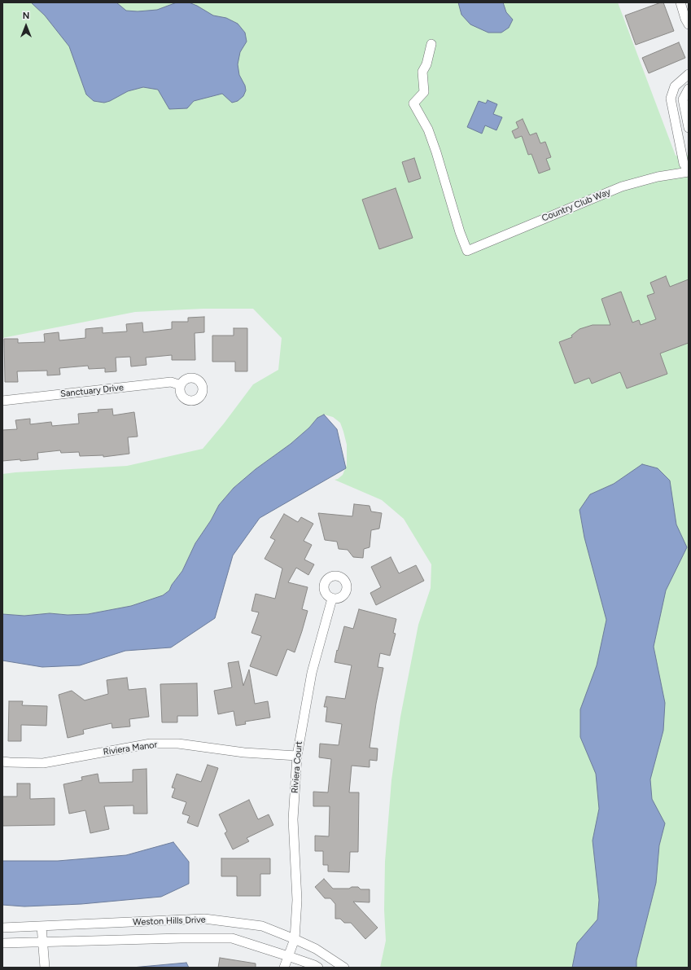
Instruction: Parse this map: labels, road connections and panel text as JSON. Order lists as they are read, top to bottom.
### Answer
{
  "streets": {
    "street": [
      "Country Club Way",
      "Sanctuary Drive",
      "Riviera Manor",
      "Riviera Court",
      "Weston Hills Drive"
    ]
  },
  "crossings": [
    ["Riviera Manor", "Riviera Court"],
    ["Riviera Court", "Weston Hills Drive"]
  ],
  "north": "top"
}
